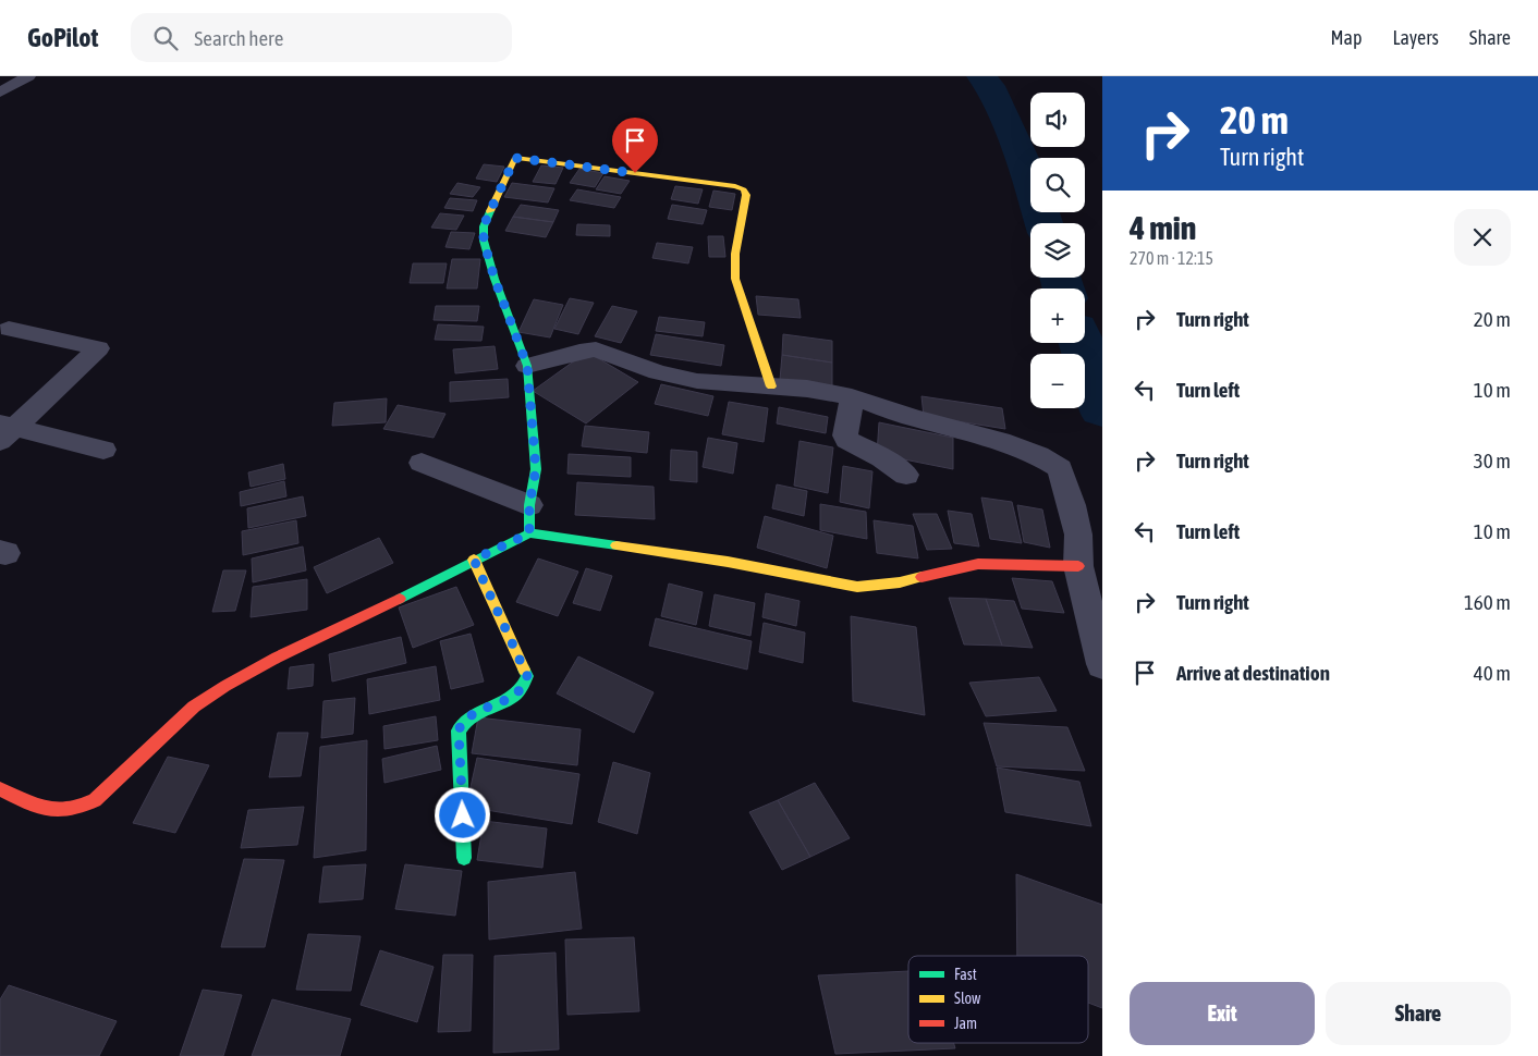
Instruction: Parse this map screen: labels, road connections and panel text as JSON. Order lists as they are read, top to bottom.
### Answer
{
  "legend": ["Fast", "Slow", "Jam"],
  "page": {
    "header": "GoPilot",
    "search": "Search here",
    "nav": ["Map", "Layers", "Share"],
    "turn": ["20 m", "Turn right"],
    "map_buttons": ["+", "−"],
    "heading": ["4 min", "270 m · 12:15"],
    "list": [
      {
        "name": "Turn right",
        "value": "20 m"
      },
      {
        "name": "Turn left",
        "value": "10 m"
      },
      {
        "name": "Turn right",
        "value": "30 m"
      },
      {
        "name": "Turn left",
        "value": "10 m"
      },
      {
        "name": "Turn right",
        "value": "160 m"
      },
      {
        "name": "Arrive at destination",
        "value": "40 m"
      }
    ],
    "buttons": ["Exit", "Share"]
  }
}
